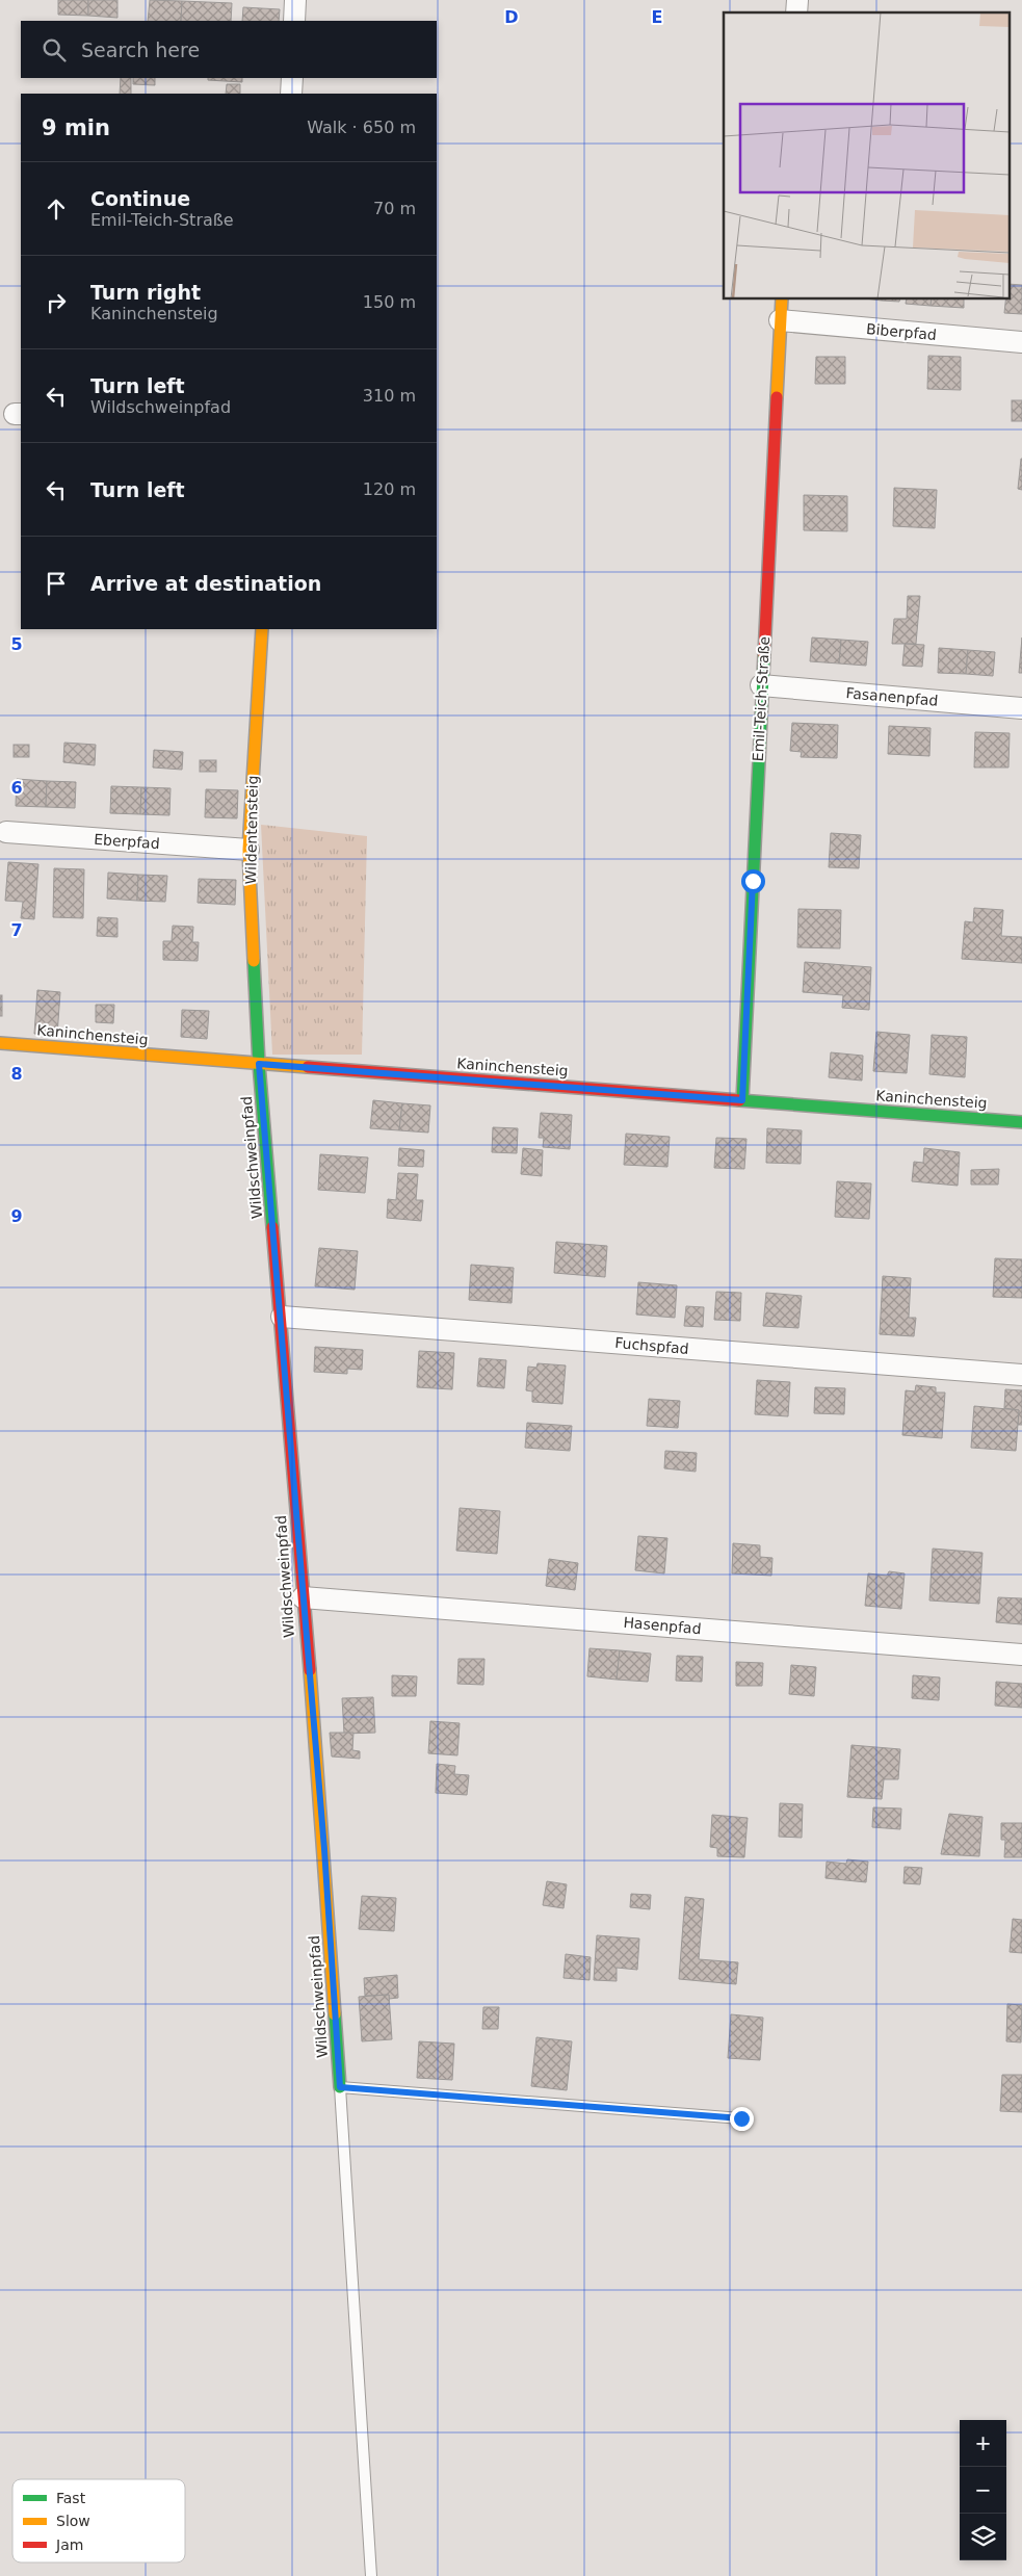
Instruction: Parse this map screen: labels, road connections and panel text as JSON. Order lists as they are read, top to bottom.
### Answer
{
  "streets": {
    "street": [
      "Biberpfad",
      "Fasanenpfad",
      "Emil-Teich-Straße",
      "Wildentensteig",
      "Eberpfad",
      "Kaninchensteig",
      "Wildschweinpfad",
      "Fuchspfad",
      "Hasenpfad"
    ]
  },
  "crossings": [
    ["Biberpfad", "Emil-Teich-Straße"],
    ["Fasanenpfad", "Emil-Teich-Straße"],
    ["Emil-Teich-Straße", "Kaninchensteig"],
    ["Wildentensteig", "Eberpfad"],
    ["Wildentensteig", "Kaninchensteig"],
    ["Wildentensteig", "Wildschweinpfad"],
    ["Kaninchensteig", "Wildschweinpfad"],
    ["Wildschweinpfad", "Fuchspfad"],
    ["Wildschweinpfad", "Hasenpfad"]
  ],
  "legend": ["Fast", "Slow", "Jam"],
  "page": {
    "search": "Search here",
    "heading": ["9 min", "Walk · 650 m"],
    "list": [
      ["Continue", "Emil-Teich-Straße", "70 m"],
      ["Turn right", "Kaninchensteig", "150 m"],
      ["Turn left", "Wildschweinpfad", "310 m"],
      ["Turn left", "120 m"],
      "Arrive at destination"
    ],
    "map_buttons": ["+", "−"]
  },
  "grid": {
    "columns": ["D", "E"],
    "rows": [
      "5",
      "6",
      "7",
      "8",
      "9"
    ]
  }
}
